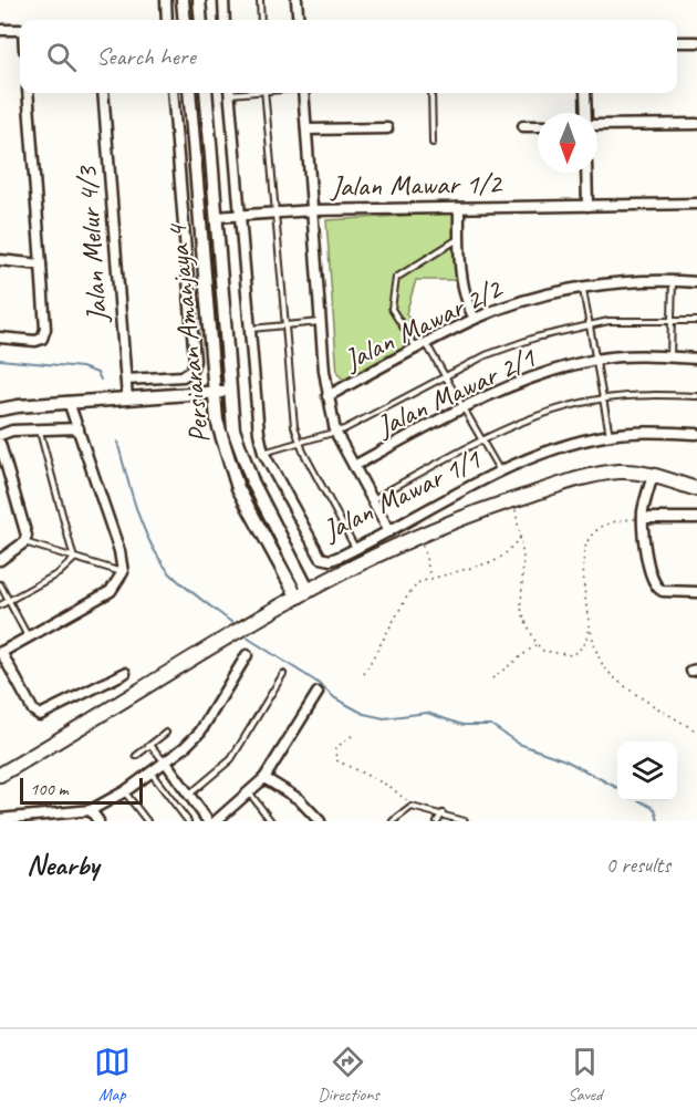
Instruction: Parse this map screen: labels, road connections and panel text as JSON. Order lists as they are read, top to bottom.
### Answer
{
  "streets": {
    "street": [
      "Jalan Mawar 1/2",
      "Jalan Melur 4/3",
      "Jalan Mawar 2/2",
      "Persiaran Amanjaya 4",
      "Jalan Mawar 2/1",
      "Jalan Mawar 1/1"
    ]
  },
  "crossings": [
    ["Jalan Mawar 1/2", "Persiaran Amanjaya 4"],
    ["Jalan Mawar 1/2", "Jalan Mawar 1/1"]
  ],
  "scale_bar": "100 m",
  "north": "bottom",
  "page": {
    "search": "Search here",
    "scale": "100 m",
    "heading": ["Nearby", "0 results"],
    "nav": ["Map", "Directions", "Saved"]
  }
}
